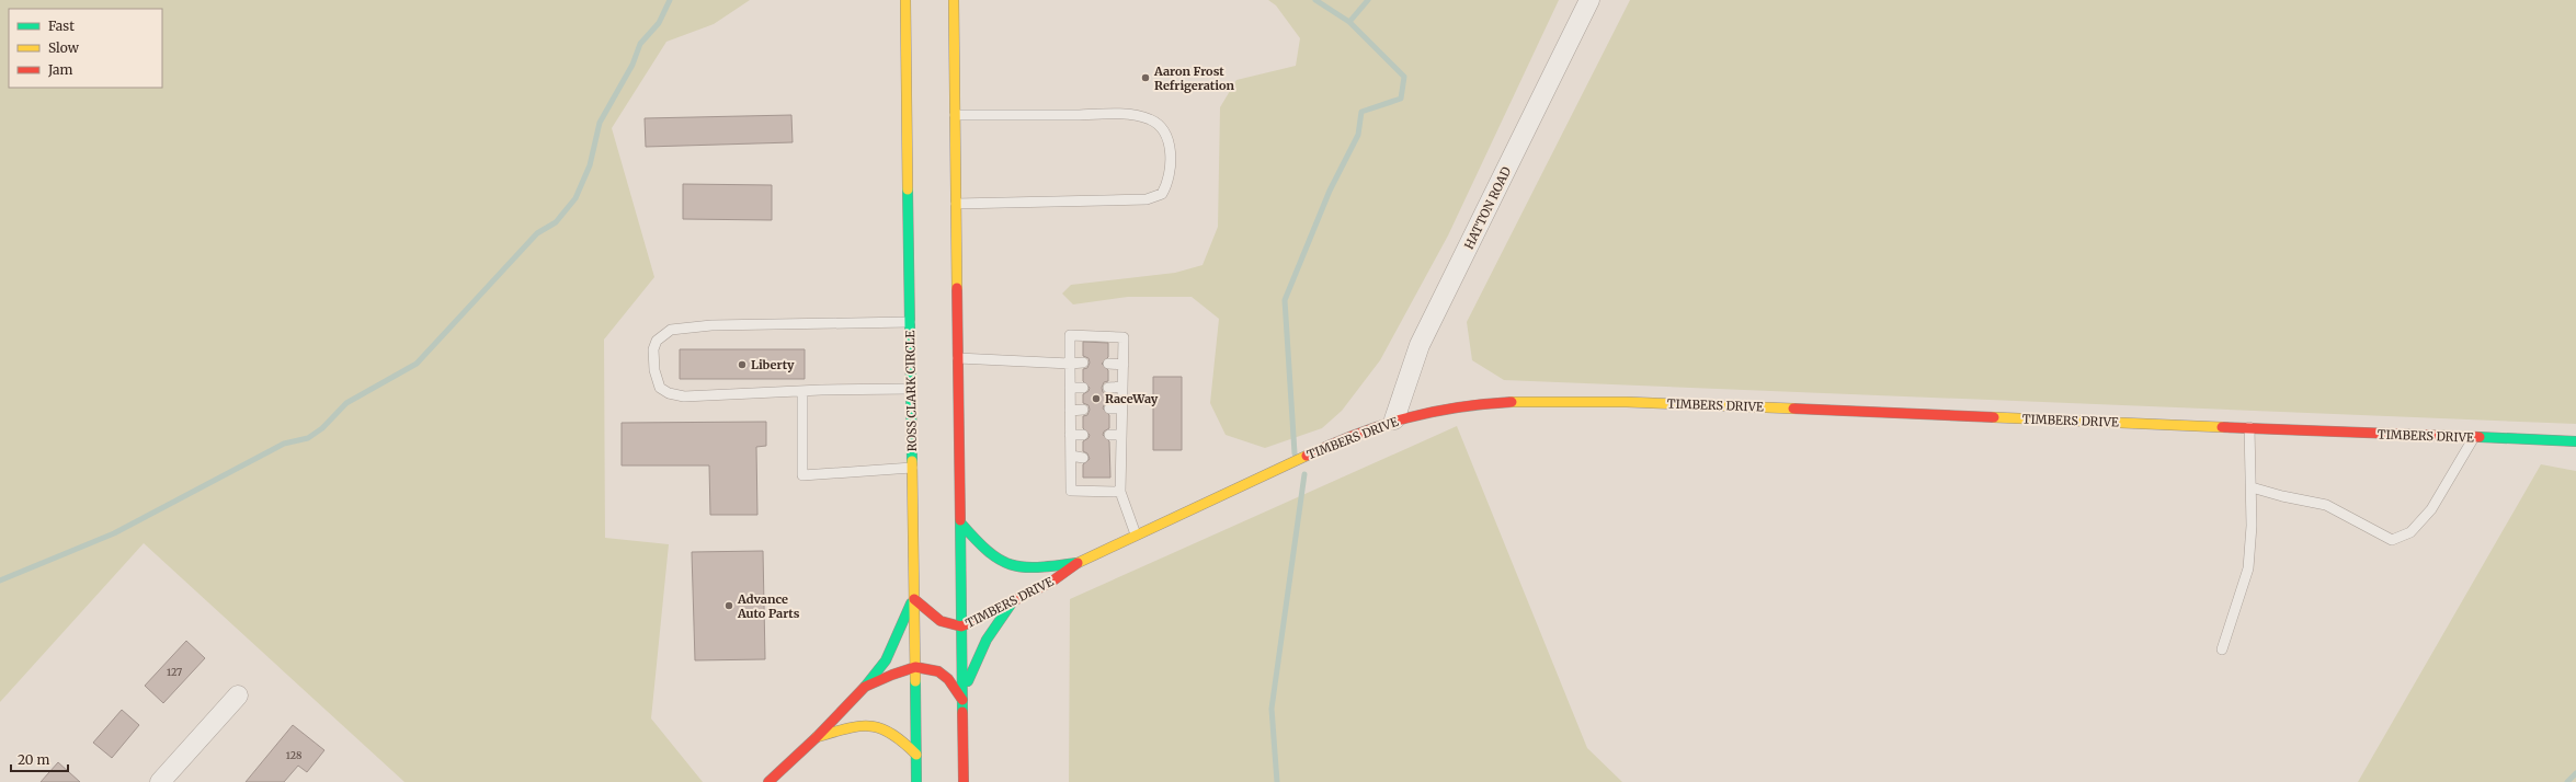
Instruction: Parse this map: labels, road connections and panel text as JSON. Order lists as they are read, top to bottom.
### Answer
{
  "streets": {
    "main road": ["ROSS CLARK CIRCLE", "TIMBERS DRIVE"],
    "street": ["HATTON ROAD"]
  },
  "crossings": [
    ["HATTON ROAD", "TIMBERS DRIVE"],
    ["ROSS CLARK CIRCLE", "TIMBERS DRIVE"]
  ],
  "places": [
    "Aaron Frost Refrigeration",
    "Liberty",
    "RaceWay",
    "Advance Auto Parts"
  ],
  "house_numbers": ["127", "128"],
  "legend": ["Fast", "Slow", "Jam"],
  "scale_bar": "20 m"
}
